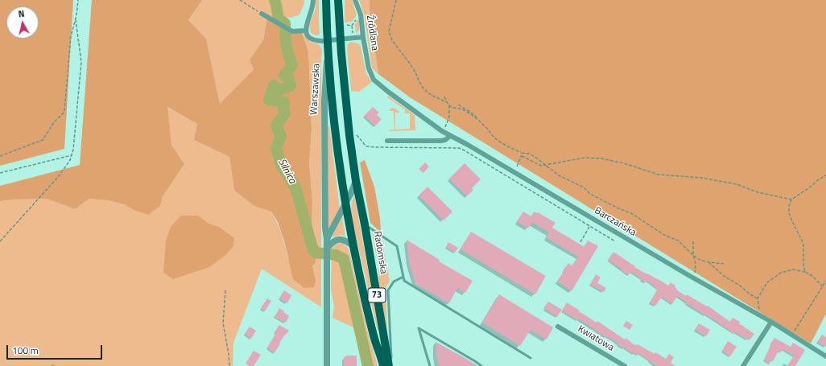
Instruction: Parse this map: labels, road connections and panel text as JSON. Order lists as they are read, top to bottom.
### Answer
{
  "streets": {
    "main road": ["Warszawska", "Radomska", "73"],
    "street": ["Źródlana", "Barczańska", "Kwiatowa"]
  },
  "crossings": [
    ["Źródlana", "Barczańska"],
    ["Warszawska", "Radomska"],
    ["Warszawska", "73"],
    ["Radomska", "73"]
  ],
  "water": ["Silnica"],
  "scale_bar": "100 m",
  "north": "top"
}
